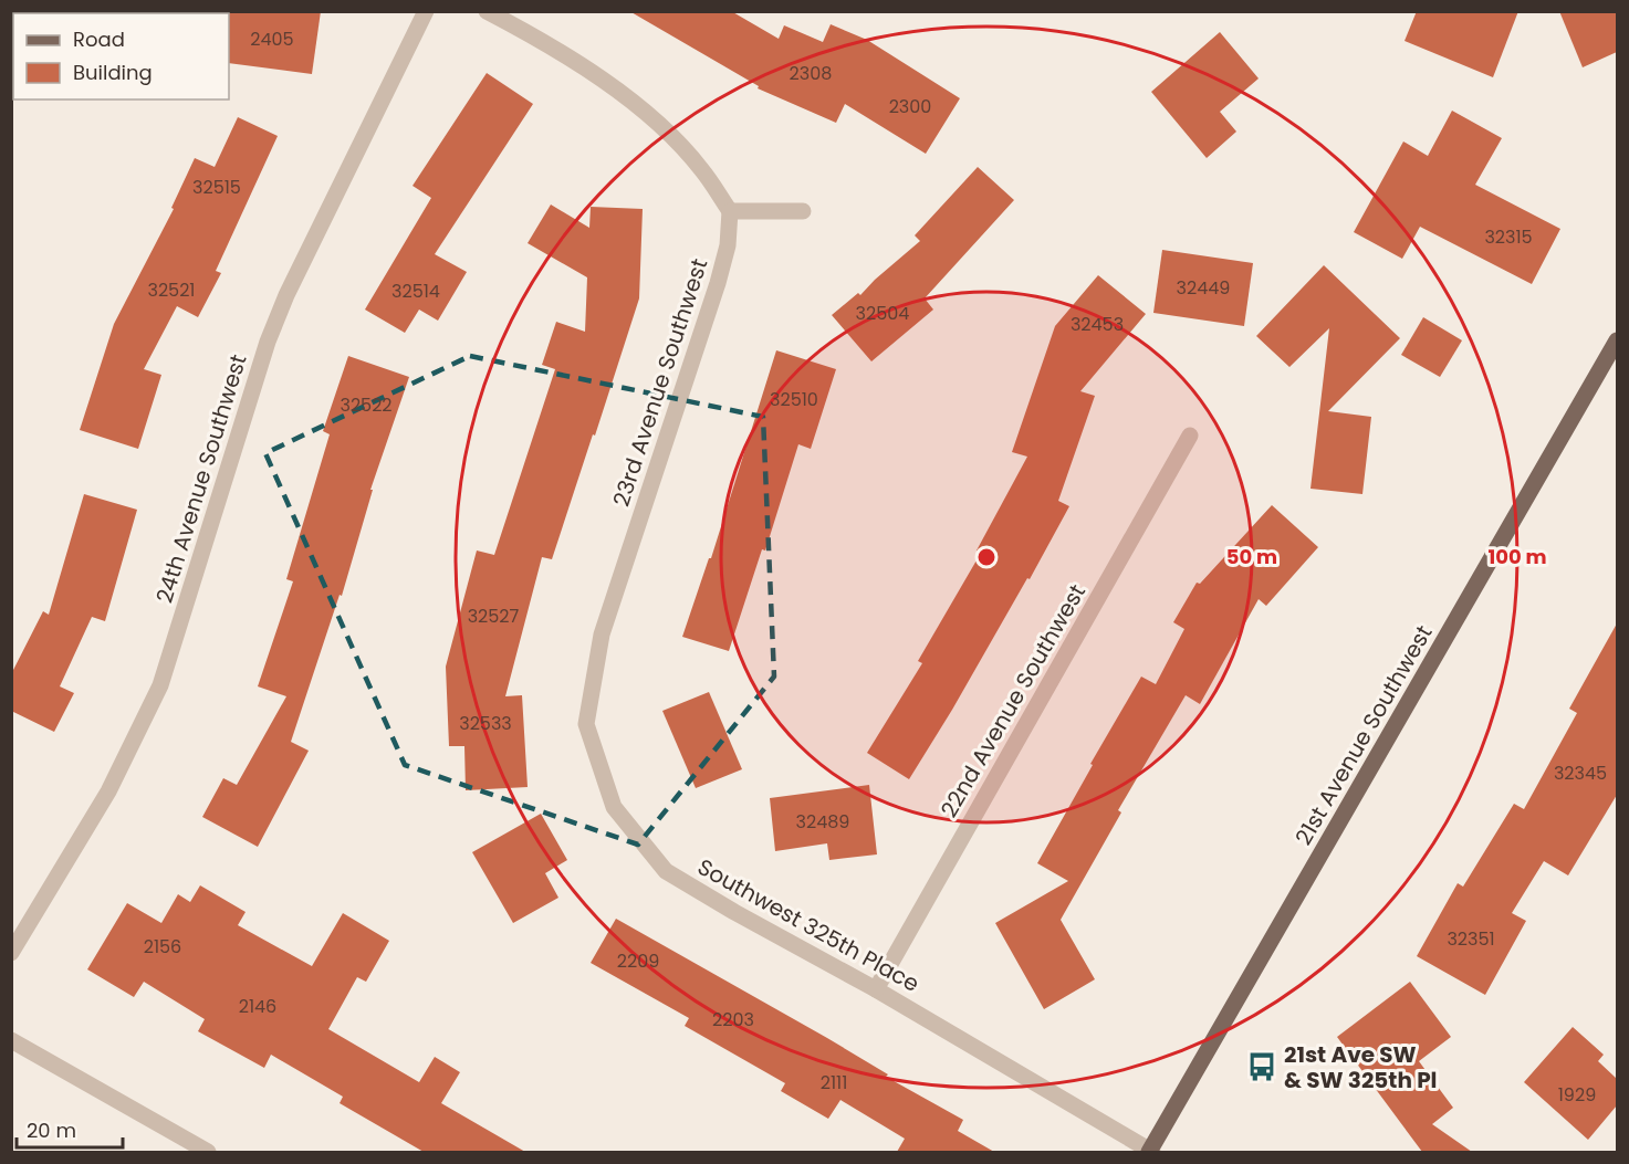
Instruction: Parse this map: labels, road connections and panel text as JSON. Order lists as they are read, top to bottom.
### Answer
{
  "streets": {
    "main road": ["21st Avenue Southwest"],
    "street": [
      "23rd Avenue Southwest",
      "24th Avenue Southwest",
      "22nd Avenue Southwest",
      "Southwest 325th Place"
    ]
  },
  "crossings": [
    ["23rd Avenue Southwest", "Southwest 325th Place"],
    ["22nd Avenue Southwest", "Southwest 325th Place"],
    ["21st Avenue Southwest", "Southwest 325th Place"]
  ],
  "places": {
    "bus stop": ["21st Ave SW & SW 325th Pl"]
  },
  "house_numbers": [
    "2405",
    "2308",
    "2300",
    "32515",
    "32315",
    "32449",
    "32521",
    "32514",
    "32504",
    "32453",
    "32510",
    "32522",
    "32527",
    "32533",
    "32345",
    "32489",
    "32351",
    "2156",
    "2209",
    "2146",
    "2203",
    "2111",
    "1929"
  ],
  "legend": ["Road", "Building"],
  "scale_bar": "20 m",
  "rings": ["50 m", "100 m"]
}
